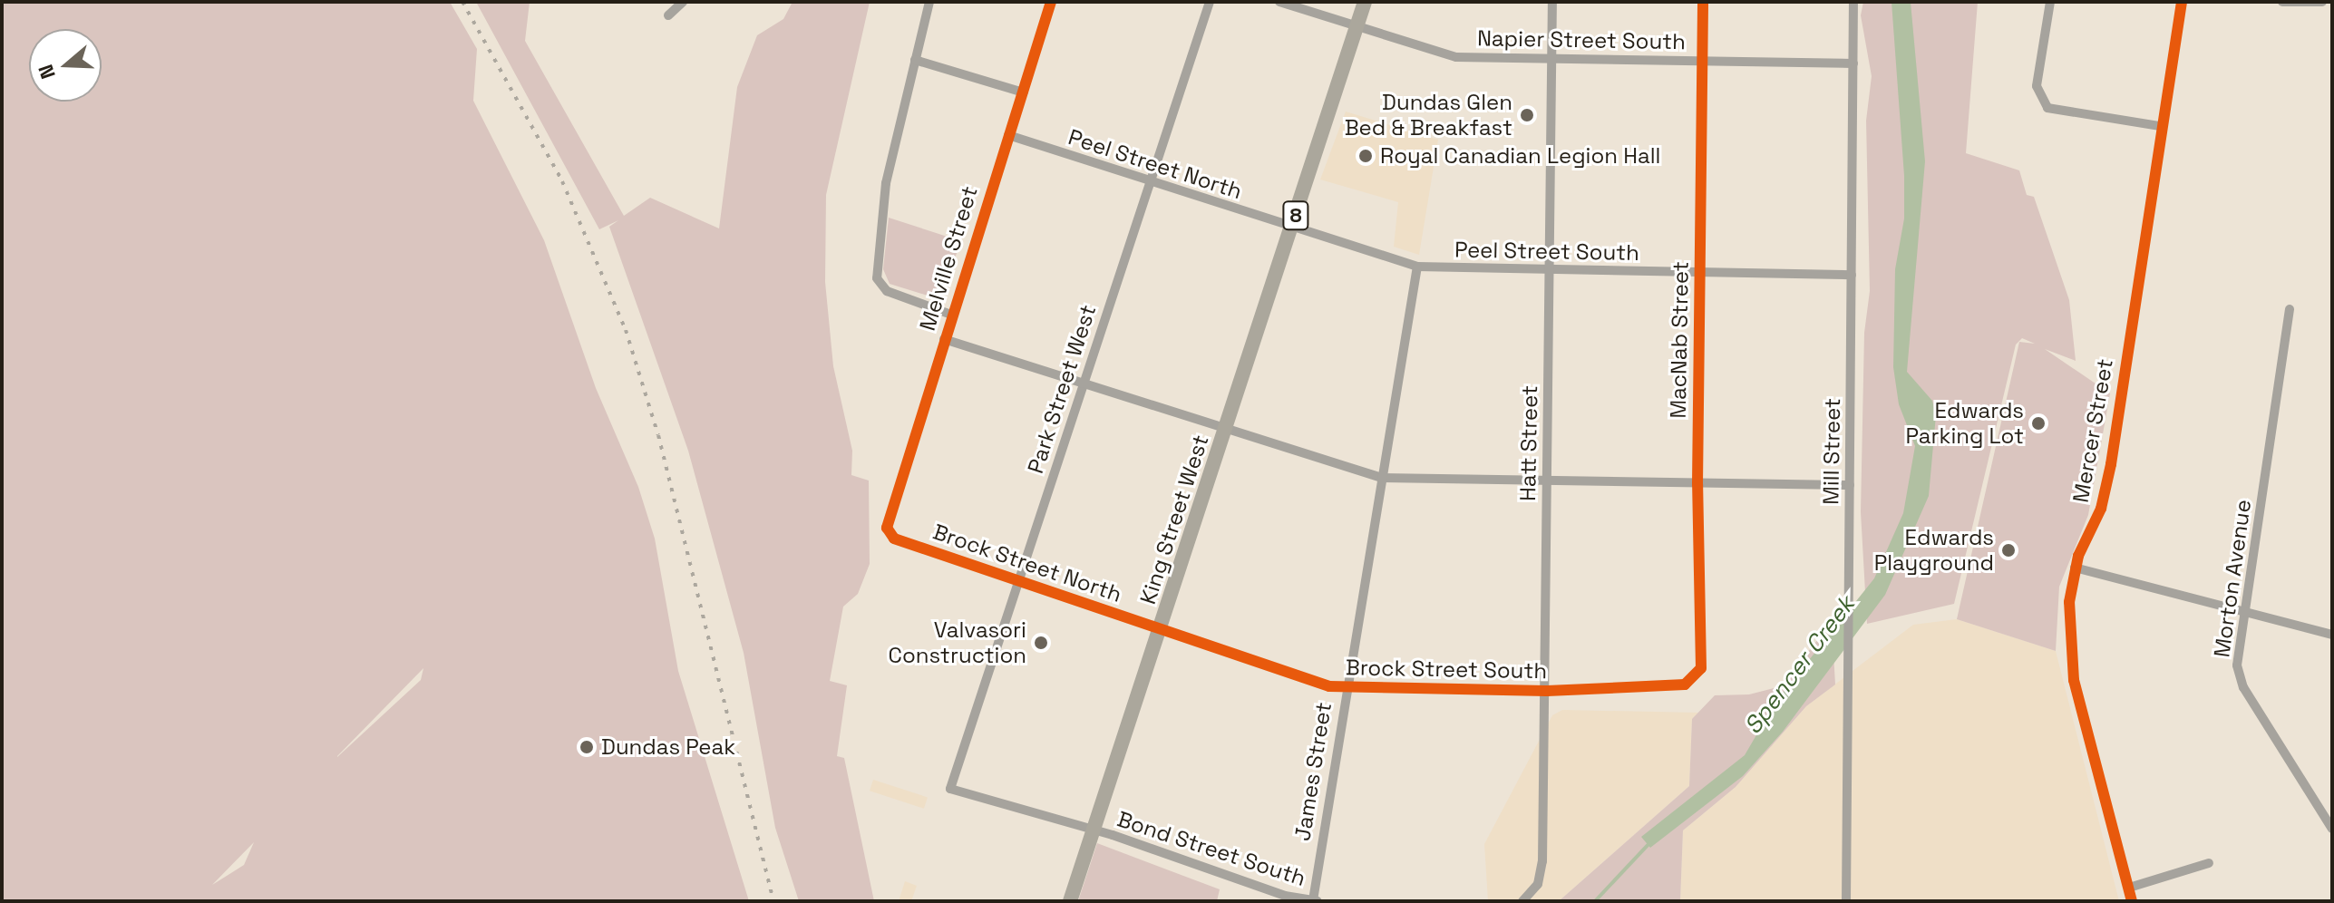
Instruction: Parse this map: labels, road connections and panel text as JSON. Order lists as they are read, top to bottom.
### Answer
{
  "streets": {
    "main road": ["8", "King Street West"],
    "street": [
      "Napier Street South",
      "Peel Street North",
      "Peel Street South",
      "Melville Street",
      "MacNab Street",
      "Park Street West",
      "Mercer Street",
      "Hatt Street",
      "Mill Street",
      "Brock Street North",
      "Morton Avenue",
      "Brock Street South",
      "James Street",
      "Bond Street South"
    ]
  },
  "crossings": [
    ["Napier Street South", "MacNab Street"],
    ["Napier Street South", "Hatt Street"],
    ["Napier Street South", "Mill Street"],
    ["Napier Street South", "King Street West"],
    ["Peel Street North", "Peel Street South"],
    ["Peel Street North", "Melville Street"],
    ["Peel Street North", "Park Street West"],
    ["Peel Street North", "King Street West"],
    ["Peel Street South", "MacNab Street"],
    ["Peel Street South", "Hatt Street"],
    ["Peel Street South", "Mill Street"],
    ["Peel Street South", "King Street West"],
    ["Peel Street South", "James Street"],
    ["Melville Street", "Brock Street North"],
    ["MacNab Street", "Brock Street South"],
    ["Park Street West", "Brock Street North"],
    ["Park Street West", "Bond Street South"],
    ["Hatt Street", "Brock Street South"],
    ["King Street West", "Brock Street North"],
    ["King Street West", "Brock Street South"],
    ["King Street West", "Bond Street South"],
    ["Brock Street North", "Brock Street South"],
    ["Brock Street South", "James Street"],
    ["James Street", "Bond Street South"]
  ],
  "water": ["Spencer Creek"],
  "places": [
    "Dundas Glen Bed & Breakfast",
    "Royal Canadian Legion Hall",
    "Edwards Parking Lot",
    "Edwards Playground",
    "Valvasori Construction",
    "Dundas Peak"
  ],
  "north": "left"
}
